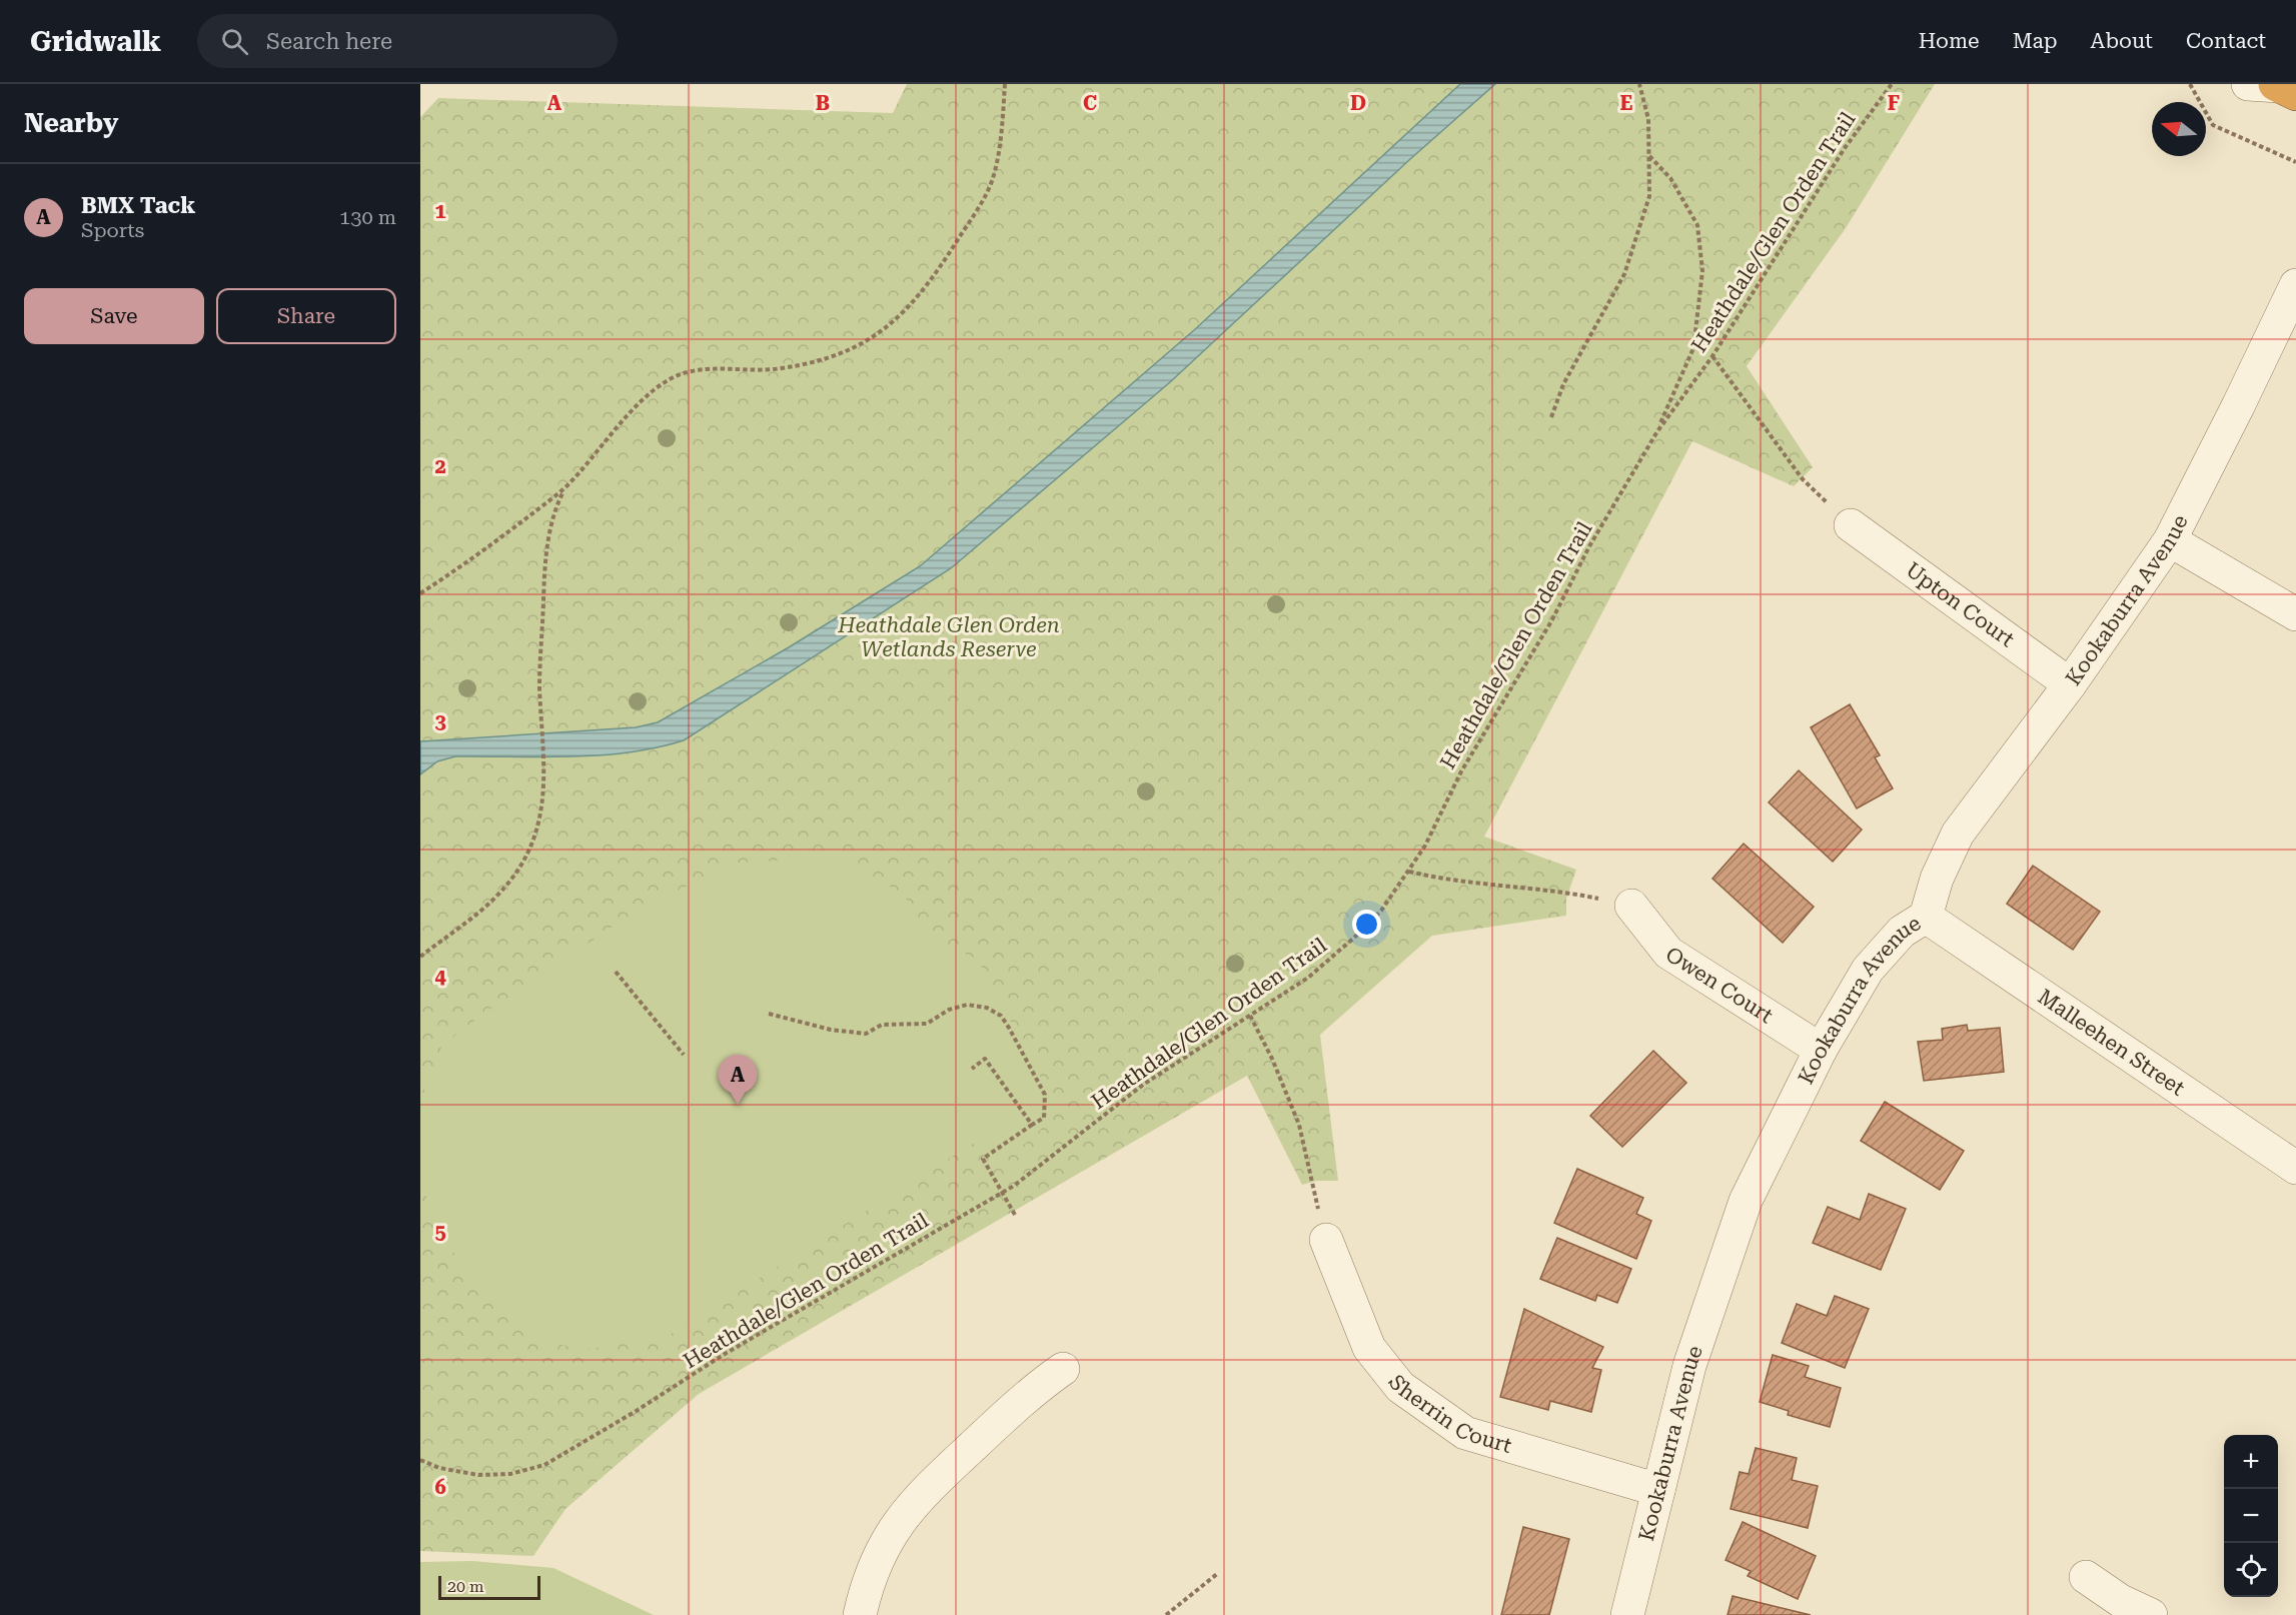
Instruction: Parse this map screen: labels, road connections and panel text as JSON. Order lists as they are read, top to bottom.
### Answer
{
  "streets": {
    "street": [
      "Kookaburra Avenue",
      "Upton Court",
      "Owen Court",
      "Malleehen Street",
      "Sherrin Court"
    ],
    "path": ["Heathdale/Glen Orden Trail"]
  },
  "crossings": [
    ["Kookaburra Avenue", "Upton Court"],
    ["Kookaburra Avenue", "Owen Court"],
    ["Kookaburra Avenue", "Malleehen Street"],
    ["Kookaburra Avenue", "Sherrin Court"]
  ],
  "parks": ["Heathdale Glen Orden Wetlands Reserve"],
  "scale_bar": "20 m",
  "north": "left",
  "page": {
    "header": "Gridwalk",
    "search": "Search here",
    "nav": [
      "Home",
      "Map",
      "About",
      "Contact"
    ],
    "heading": "Nearby",
    "list": [
      {
        "mark": "A",
        "name": "BMX Tack",
        "note": "Sports",
        "value": "130 m"
      }
    ],
    "buttons": ["Save", "Share"],
    "pins": "A",
    "map_buttons": ["+", "−"],
    "scale": "20 m"
  },
  "grid": {
    "columns": [
      "A",
      "B",
      "C",
      "D",
      "E",
      "F"
    ],
    "rows": [
      "1",
      "2",
      "3",
      "4",
      "5",
      "6"
    ]
  }
}
